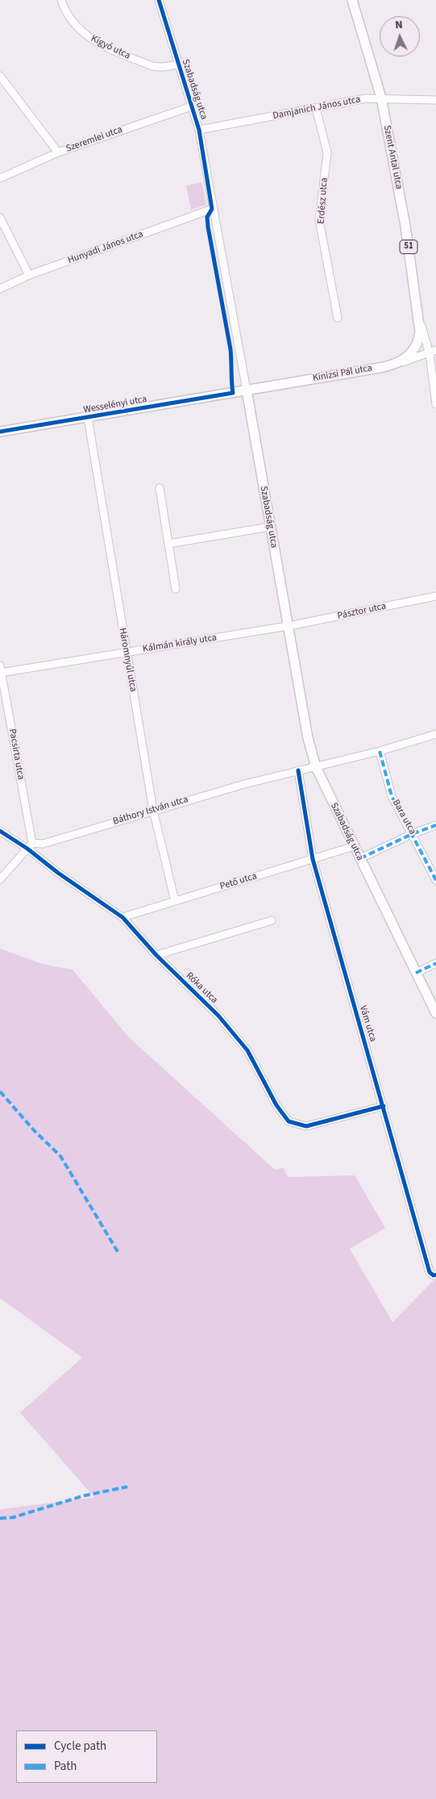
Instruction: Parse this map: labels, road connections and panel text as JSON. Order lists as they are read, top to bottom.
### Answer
{
  "streets": {
    "main road": [
      "Szabadság utca",
      "Szent Antal utca",
      "51",
      "Kinizsi Pál utca",
      "Wesselényi utca"
    ],
    "street": [
      "Kígyó utca",
      "Damjanich János utca",
      "Szeremlei utca",
      "Erdész utca",
      "Hunyadi János utca",
      "Pásztor utca",
      "Kálmán király utca",
      "Háromnyúl utca",
      "Pacsirta utca",
      "Báthory István utca",
      "Bara utca",
      "Pető utca",
      "Róka utca",
      "Vám utca"
    ]
  },
  "crossings": [
    ["Kígyó utca", "Szabadság utca"],
    ["Szabadság utca", "Damjanich János utca"],
    ["Szabadság utca", "Szeremlei utca"],
    ["Szabadság utca", "Hunyadi János utca"],
    ["Szabadság utca", "Kinizsi Pál utca"],
    ["Szabadság utca", "Wesselényi utca"],
    ["Szabadság utca", "Pásztor utca"],
    ["Szabadság utca", "Kálmán király utca"],
    ["Szabadság utca", "Báthory István utca"],
    ["Szabadság utca", "Pető utca"],
    ["Damjanich János utca", "Szent Antal utca"],
    ["Damjanich János utca", "Erdész utca"],
    ["Szent Antal utca", "Kinizsi Pál utca"],
    ["Kinizsi Pál utca", "Wesselényi utca"],
    ["Wesselényi utca", "Háromnyúl utca"],
    ["Pásztor utca", "Kálmán király utca"],
    ["Kálmán király utca", "Háromnyúl utca"],
    ["Kálmán király utca", "Pacsirta utca"],
    ["Háromnyúl utca", "Báthory István utca"],
    ["Háromnyúl utca", "Pető utca"],
    ["Pacsirta utca", "Báthory István utca"],
    ["Pacsirta utca", "Róka utca"],
    ["Báthory István utca", "Bara utca"],
    ["Báthory István utca", "Róka utca"],
    ["Báthory István utca", "Vám utca"],
    ["Pető utca", "Róka utca"],
    ["Pető utca", "Vám utca"],
    ["Róka utca", "Vám utca"]
  ],
  "legend": ["Cycle path", "Path"],
  "north": "top"
}
